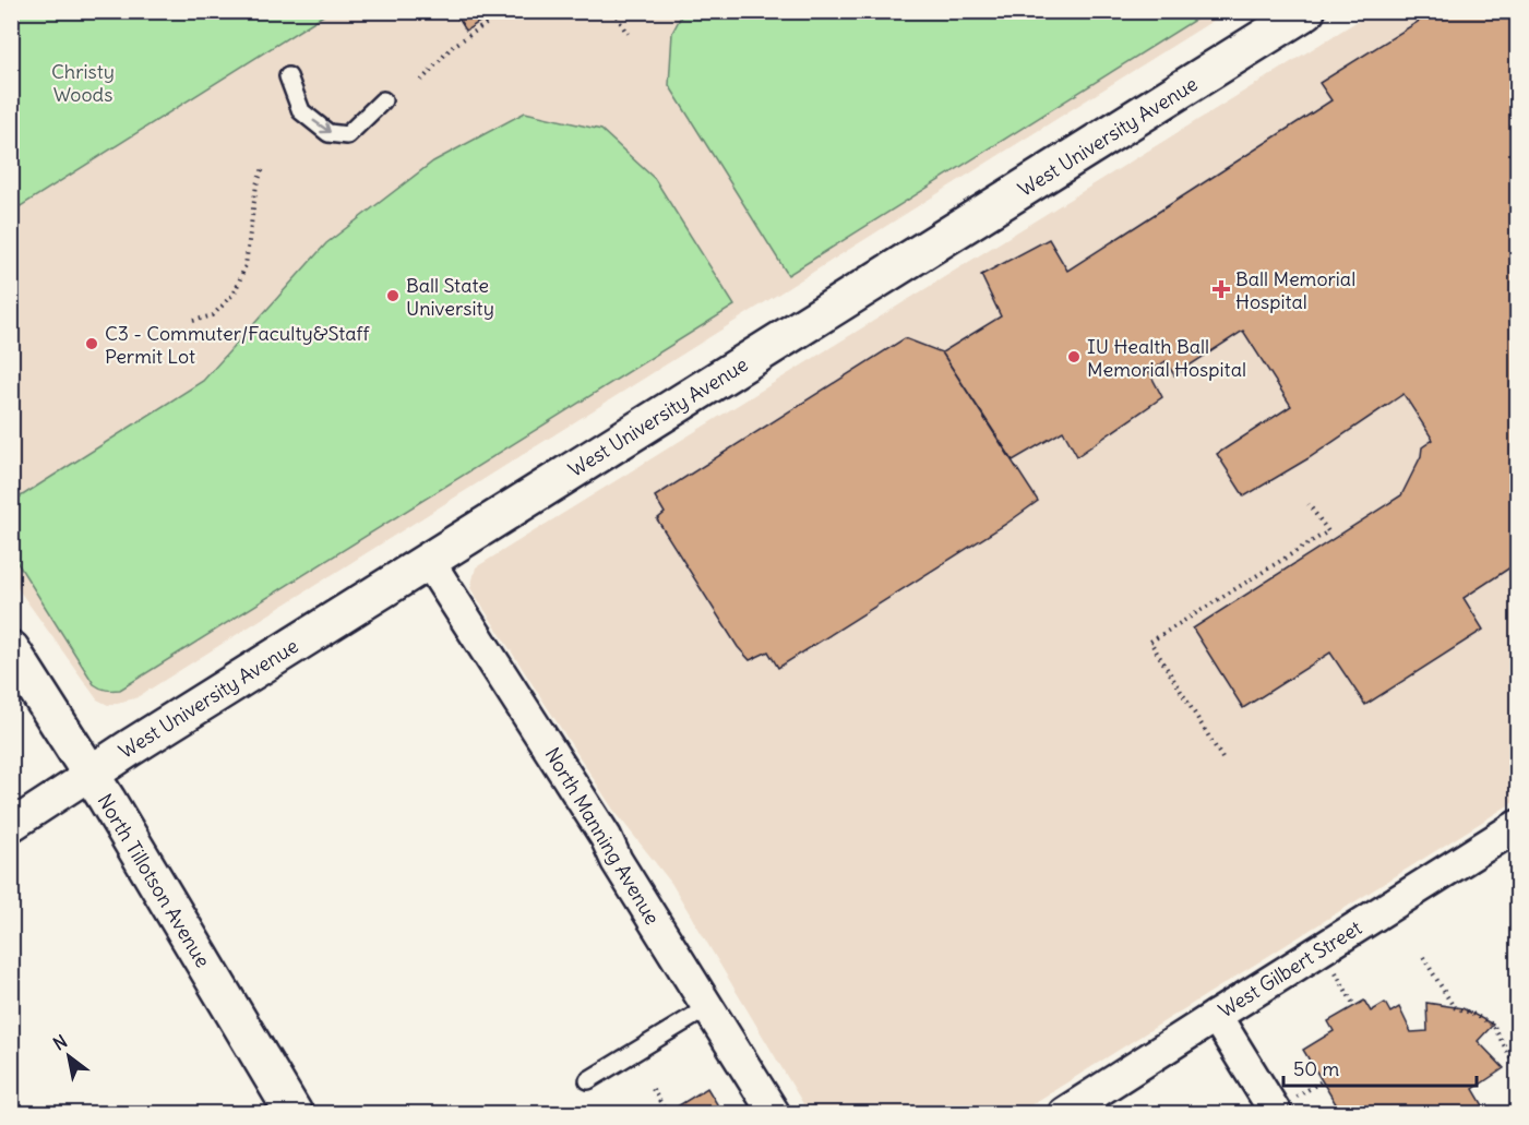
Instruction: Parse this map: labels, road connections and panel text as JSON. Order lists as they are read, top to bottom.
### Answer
{
  "streets": {
    "street": [
      "West University Avenue",
      "North Manning Avenue",
      "North Tillotson Avenue",
      "West Gilbert Street"
    ]
  },
  "crossings": [
    ["West University Avenue", "North Manning Avenue"],
    ["West University Avenue", "North Tillotson Avenue"]
  ],
  "parks": ["Christy Woods"],
  "places": {
    "health": ["Ball Memorial Hospital"],
    "other": ["Ball State University", "C3 - Commuter/Faculty&Staff Permit Lot", "IU Health Ball Memorial Hospital"]
  },
  "scale_bar": "50 m",
  "north": "top left"
}
